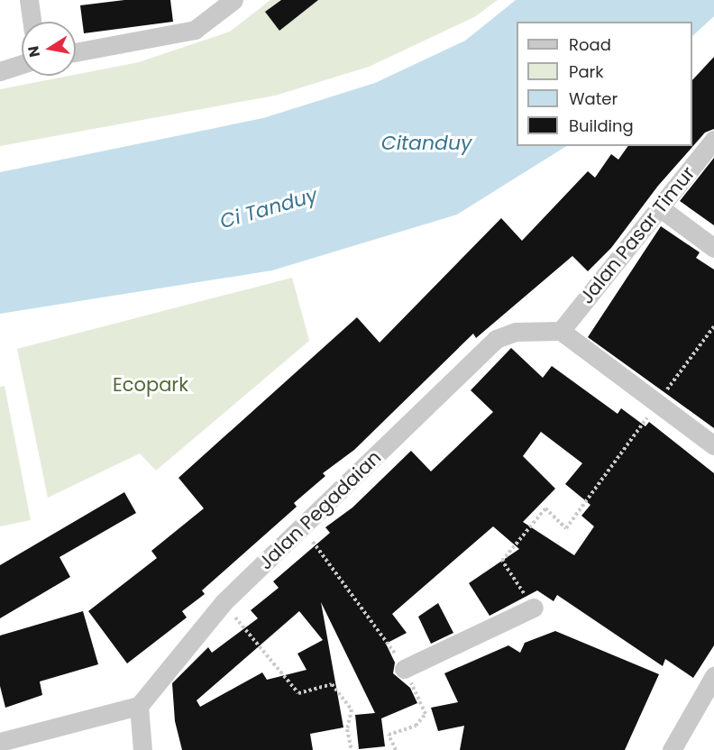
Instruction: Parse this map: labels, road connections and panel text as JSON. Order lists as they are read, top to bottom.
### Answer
{
  "streets": {
    "street": ["Jalan Pasar Timur", "Jalan Pegadaian"]
  },
  "crossings": [
    ["Jalan Pasar Timur", "Jalan Pegadaian"]
  ],
  "water": ["Citanduy", "Ci Tanduy"],
  "parks": ["Ecopark"],
  "legend": [
    "Road",
    "Park",
    "Water",
    "Building"
  ],
  "north": "left"
}
